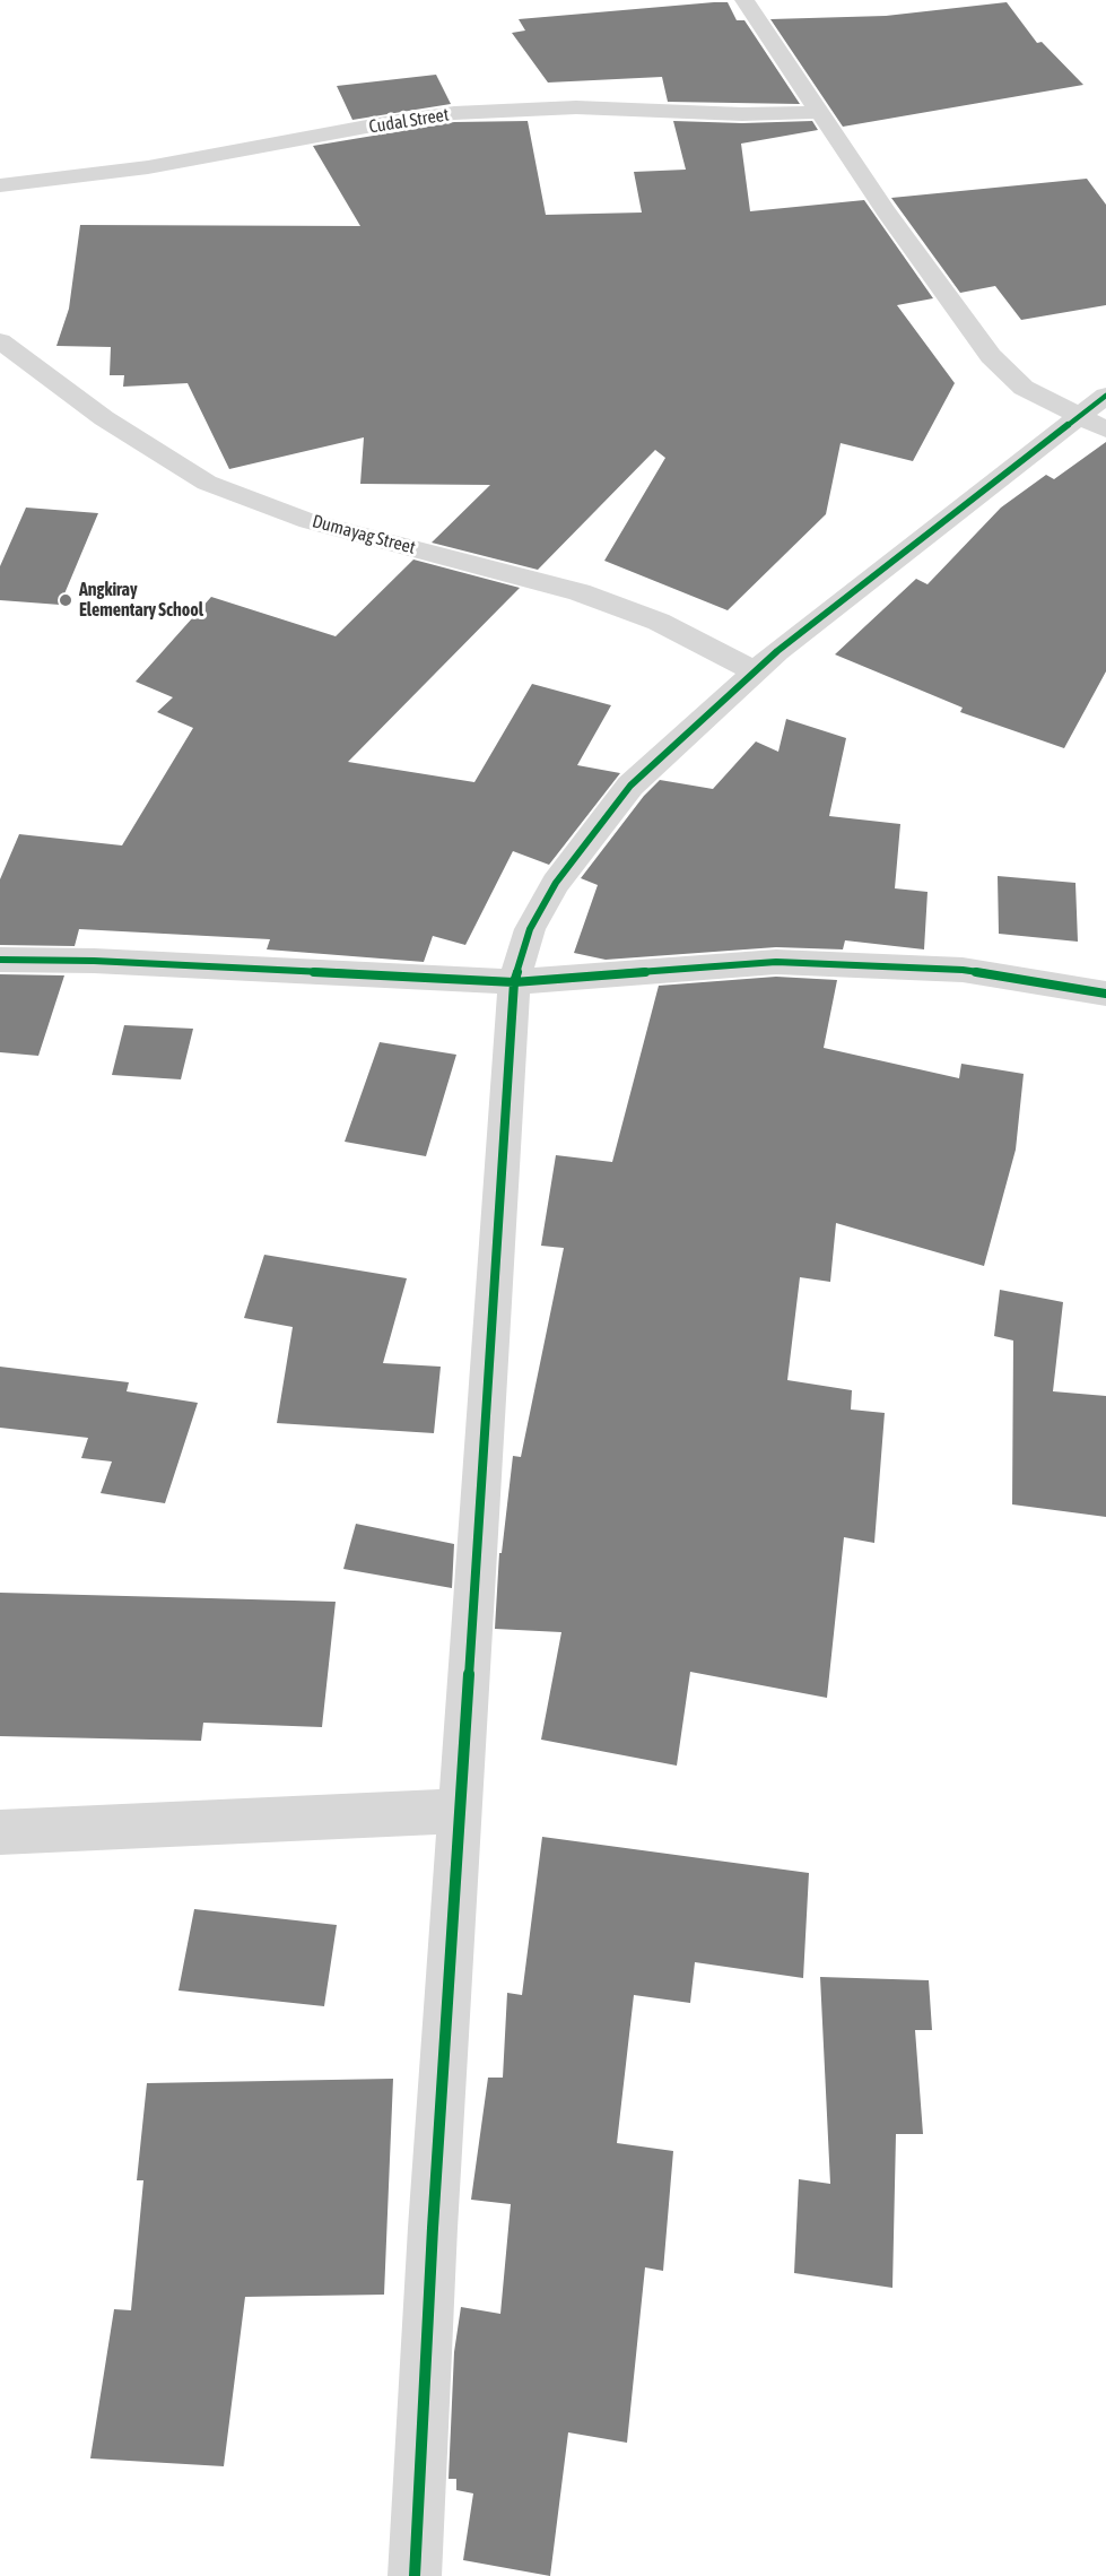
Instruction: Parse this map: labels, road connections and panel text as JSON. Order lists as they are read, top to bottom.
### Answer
{
  "streets": {
    "street": ["Cudal Street", "Dumayag Street"]
  },
  "places": ["Angkiray Elementary School"]
}
